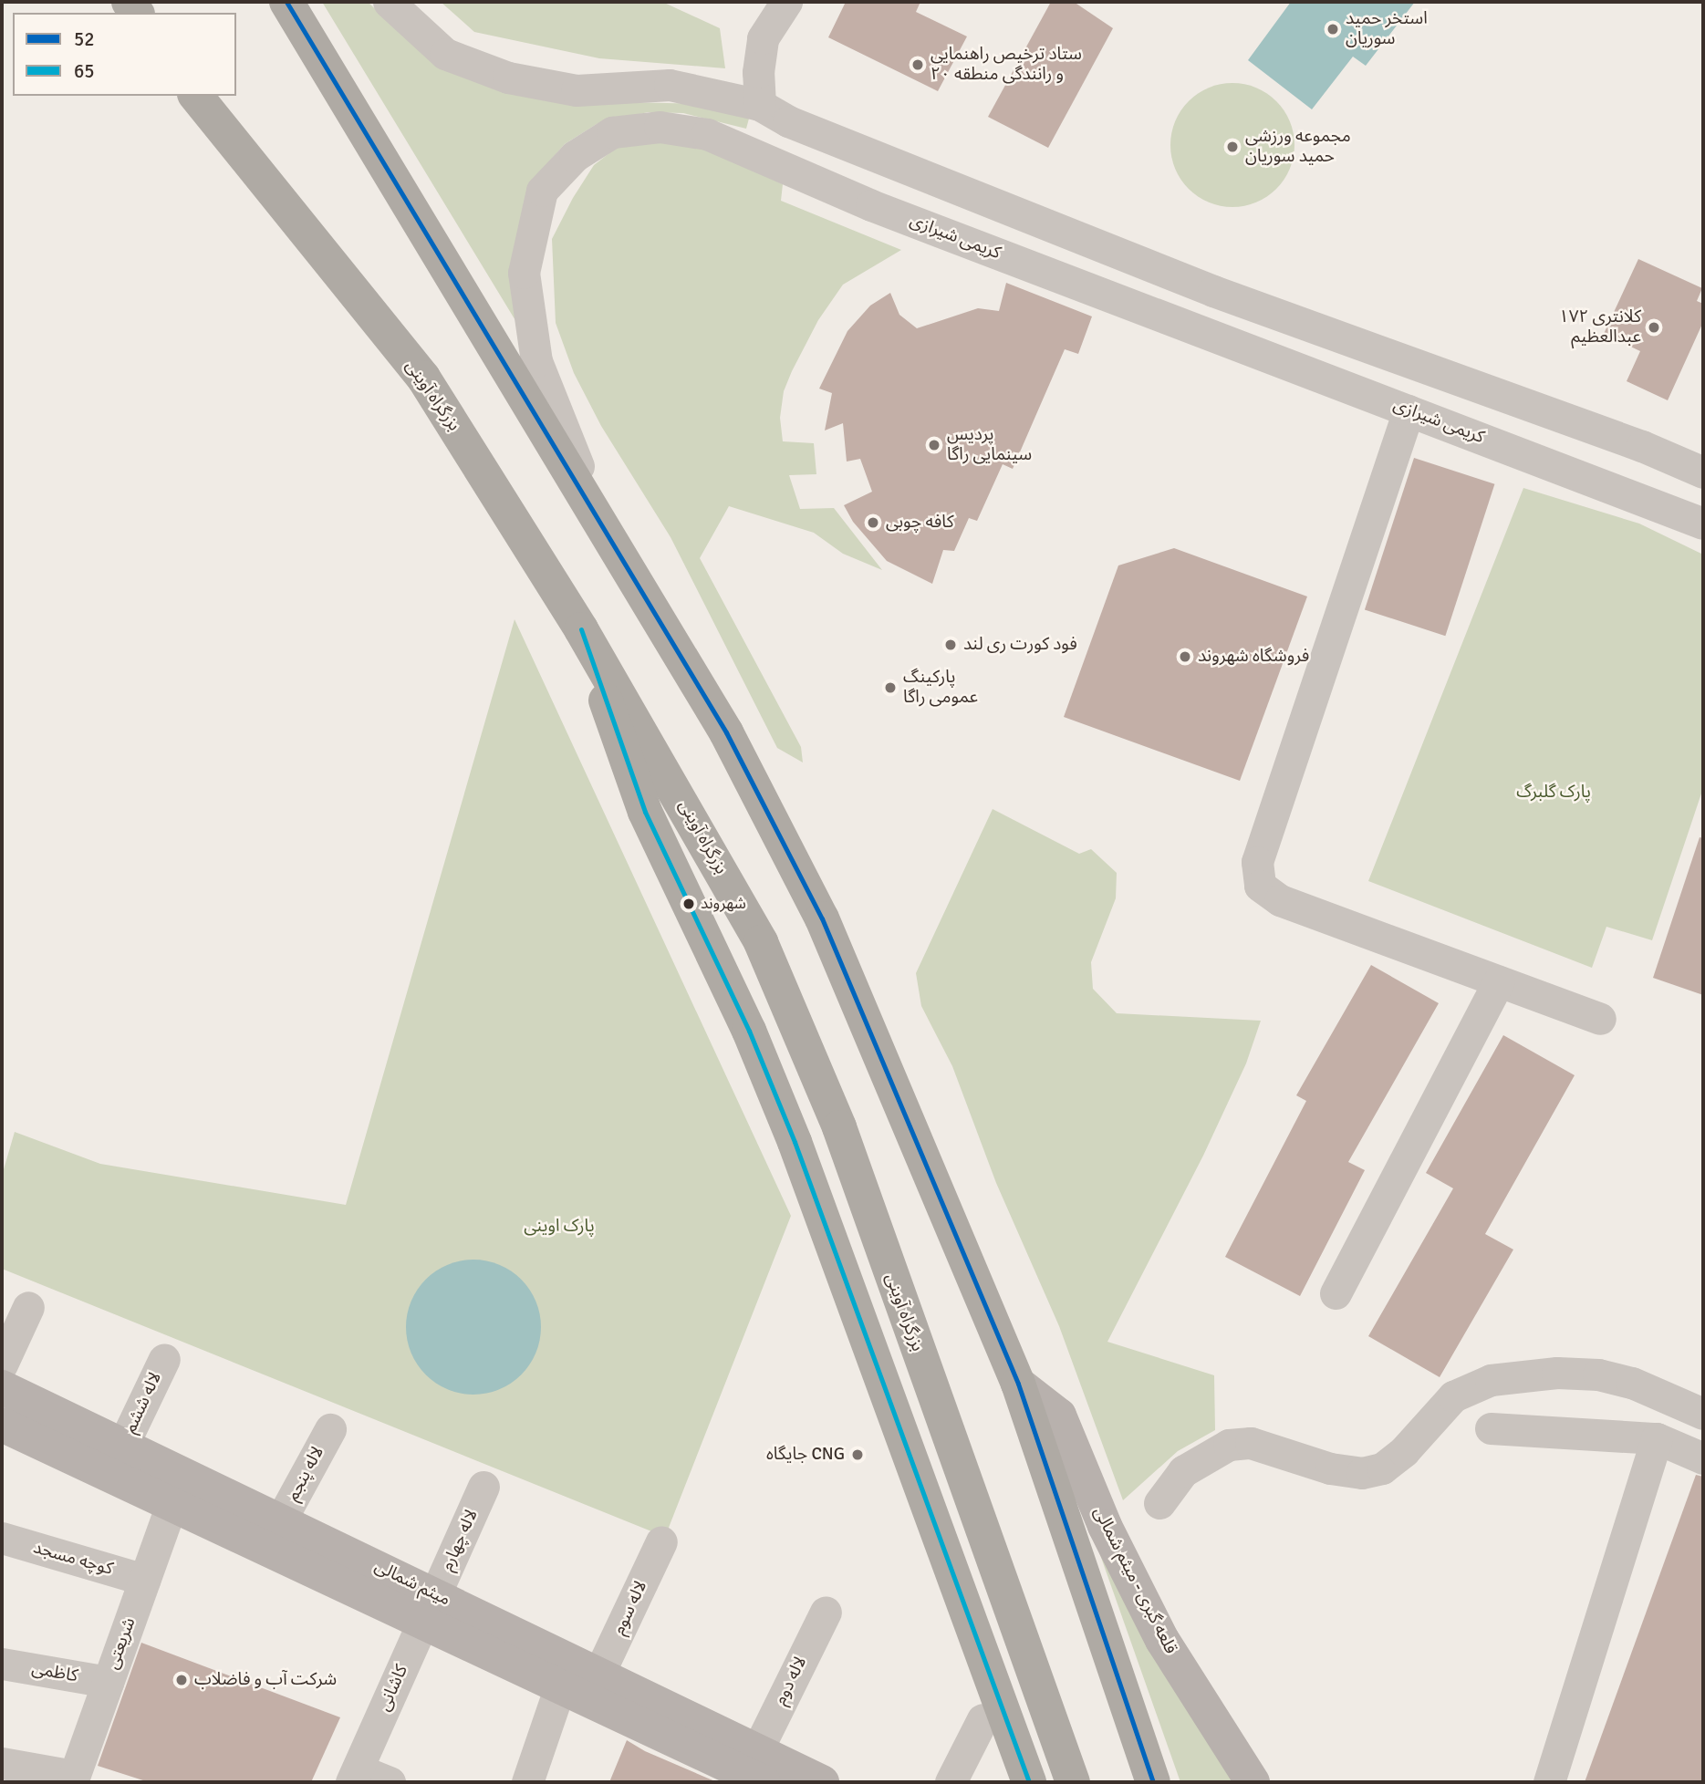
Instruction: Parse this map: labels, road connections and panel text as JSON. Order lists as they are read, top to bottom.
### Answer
{
  "streets": {
    "highway": ["بزرگراه آوینی"],
    "main road": ["قلعه گبری - میثم شمالی", "میثم شمالی"],
    "street": [
      "کریمی شیرازی",
      "لاله ششم",
      "لاله پنجم",
      "لاله چهارم",
      "کوچه مسجد",
      "لاله سوم",
      "شریعتی",
      "کاظمی",
      "لاله دوم",
      "کاشانی"
    ]
  },
  "crossings": [
    ["لاله ششم", "میثم شمالی"],
    ["لاله پنجم", "میثم شمالی"],
    ["لاله چهارم", "میثم شمالی"],
    ["لاله چهارم", "کاشانی"],
    ["کوچه مسجد", "شریعتی"],
    ["میثم شمالی", "لاله سوم"],
    ["میثم شمالی", "شریعتی"],
    ["میثم شمالی", "لاله دوم"],
    ["میثم شمالی", "کاشانی"],
    ["شریعتی", "کاظمی"]
  ],
  "parks": ["پارک گلبرگ", "پارک اوینی"],
  "places": [
    "استخر حمید سوریان",
    "ستاد ترخیص راهنمایی و رانندگی منطقه ۲۰",
    "مجموعه ورزشی حمید سوریان",
    "کلانتری ۱۷۲ عبدالعظیم",
    "پردیس سینمایی راگا",
    "کافه چوبی",
    "فود کورت ری لند",
    "فروشگاه شهروند",
    "پارکینگ عمومی راگا",
    "شهروند",
    "جایگاه CNG",
    "شرکت آب و فاضلاب"
  ],
  "lines": ["transit line 52", "transit line 65"],
  "legend": ["52", "65"]
}
